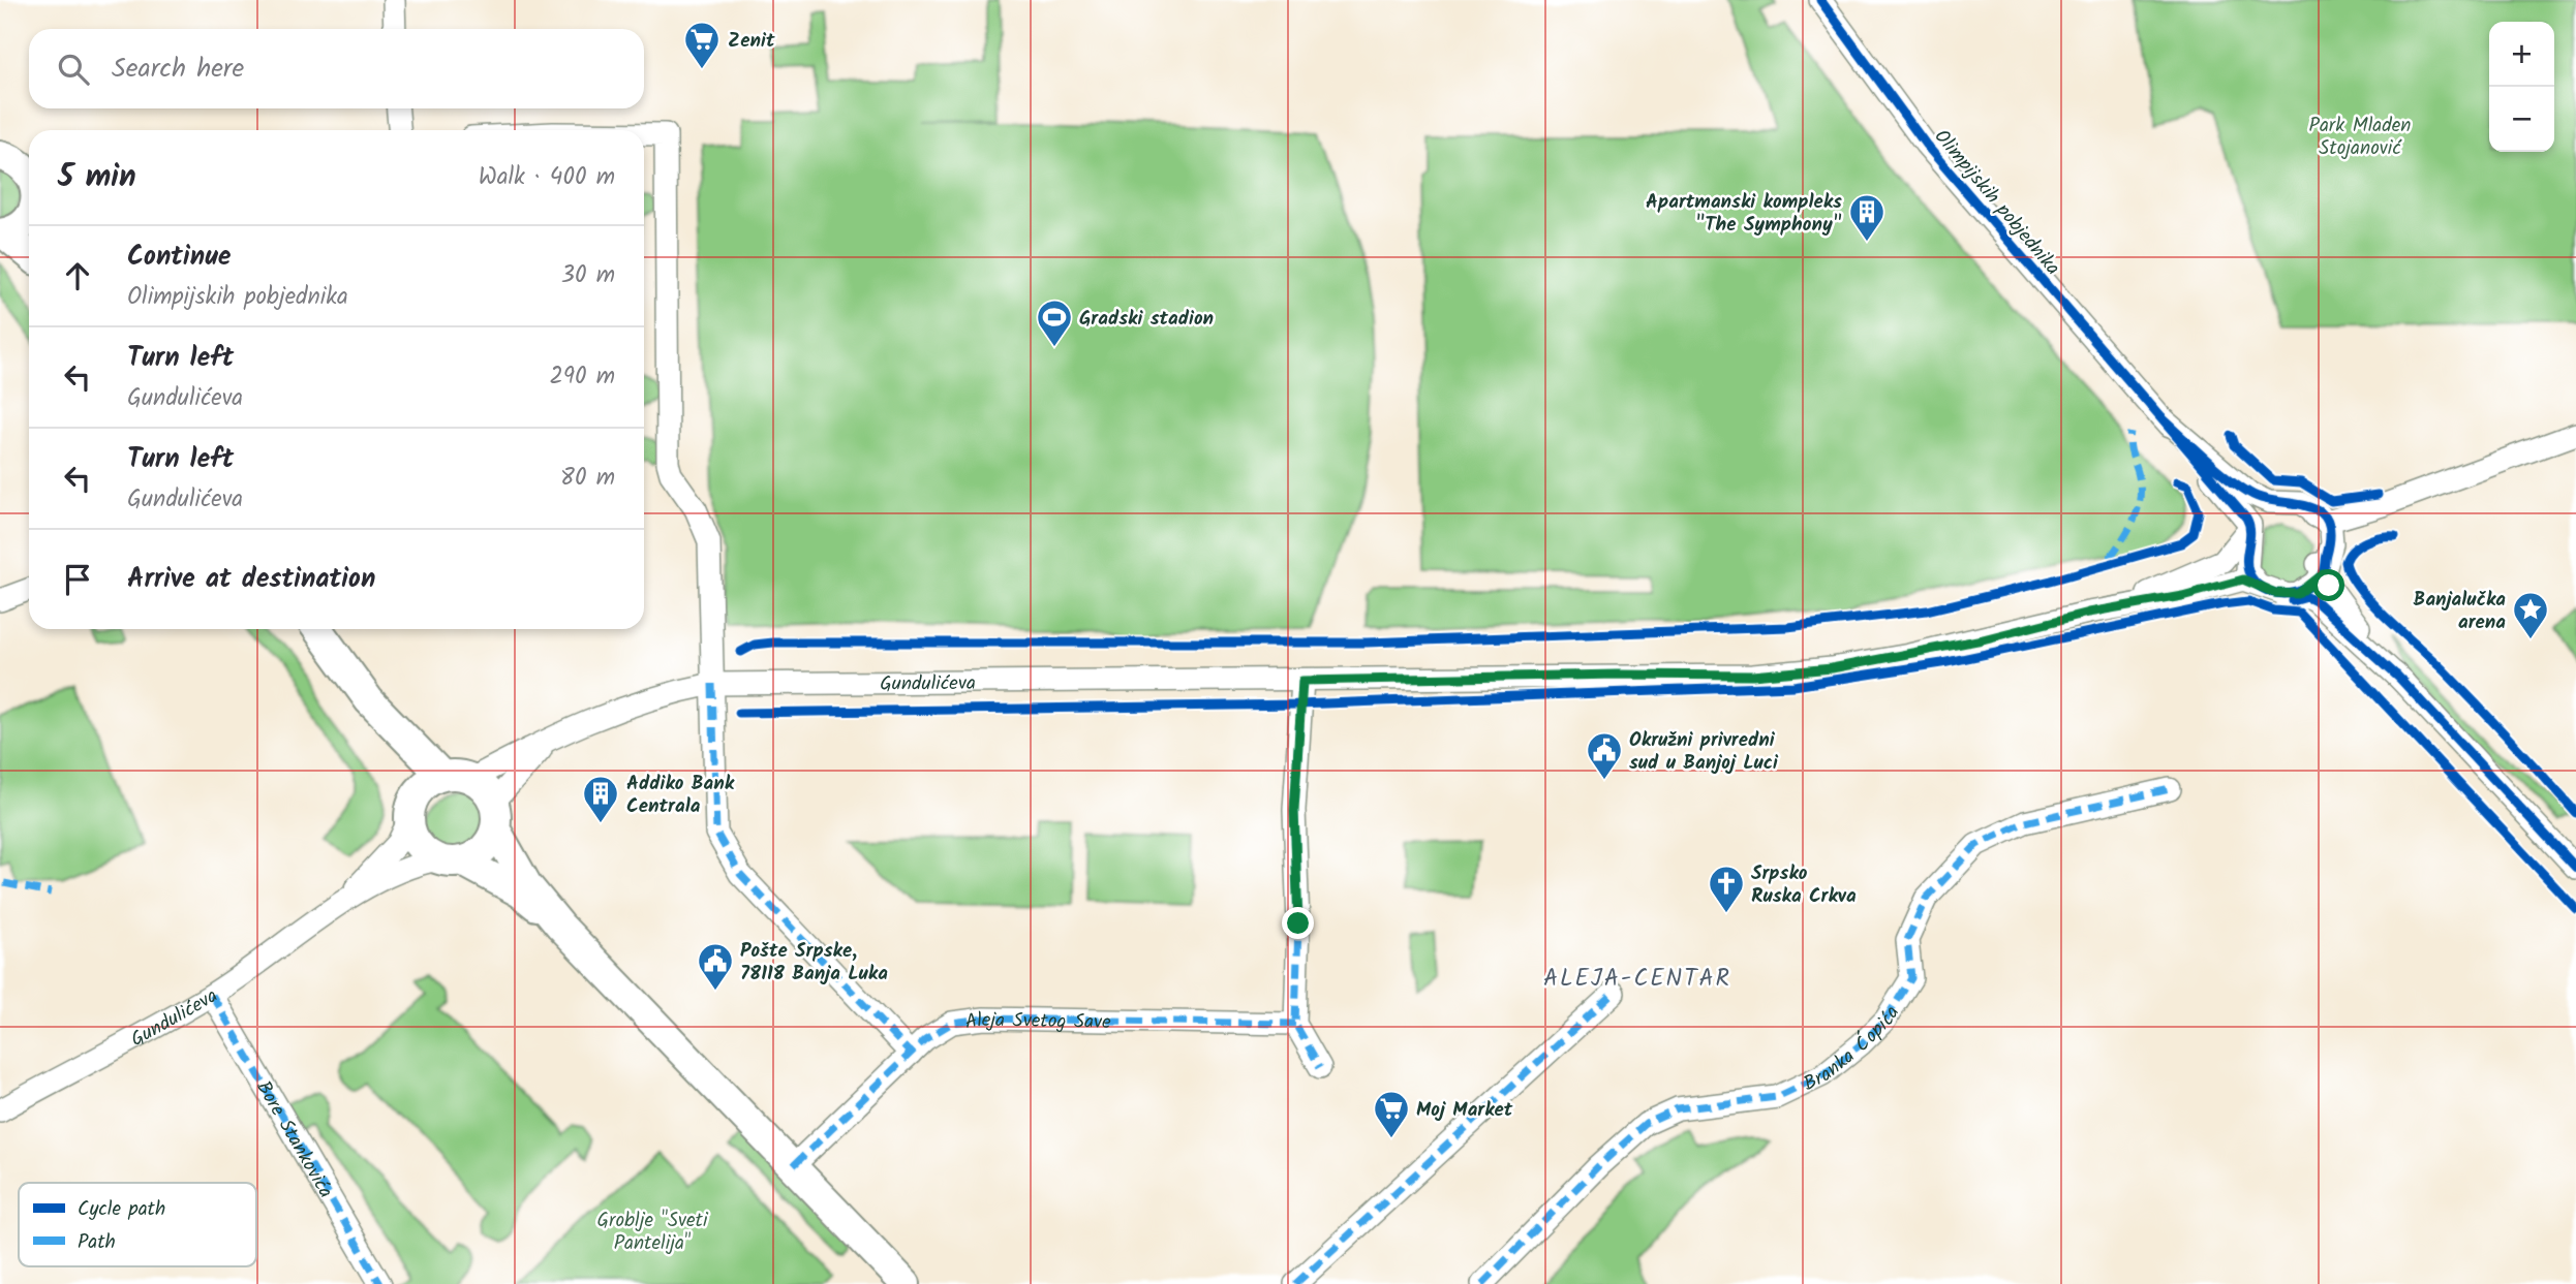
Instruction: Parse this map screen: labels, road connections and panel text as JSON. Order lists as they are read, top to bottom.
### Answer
{
  "streets": {
    "street": [
      "Olimpijskih pobjednika",
      "Gundulićeva",
      "Aleja Svetog Save",
      "Branka Ćopića",
      "Bore Stankovića"
    ]
  },
  "crossings": [
    ["Olimpijskih pobjednika", "Gundulićeva"],
    ["Gundulićeva", "Bore Stankovića"]
  ],
  "districts": ["ALEJA-CENTAR"],
  "parks": ["Park Mladen Stojanović", "Groblje \"Sveti Pantelija\""],
  "places": {
    "supermarket": ["Zenit", "Moj Market"],
    "building": ["Apartmanski kompleks \"The Symphony\"", "Addiko Bank Centrala"],
    "sports": ["Gradski stadion"],
    "place": ["Banjalučka arena"],
    "public building": ["Okružni privredni sud u Banjoj Luci", "Pošte Srpske, 78118 Banja Luka"],
    "church": ["Srpsko Ruska Crkva"]
  },
  "legend": ["Cycle path", "Path"],
  "page": {
    "map_buttons": ["+", "−"],
    "search": "Search here",
    "heading": ["5 min", "Walk · 400 m"],
    "list": [
      ["Continue", "Olimpijskih pobjednika", "30 m"],
      ["Turn left", "Gundulićeva", "290 m"],
      ["Turn left", "Gundulićeva", "80 m"],
      "Arrive at destination"
    ]
  }
}
